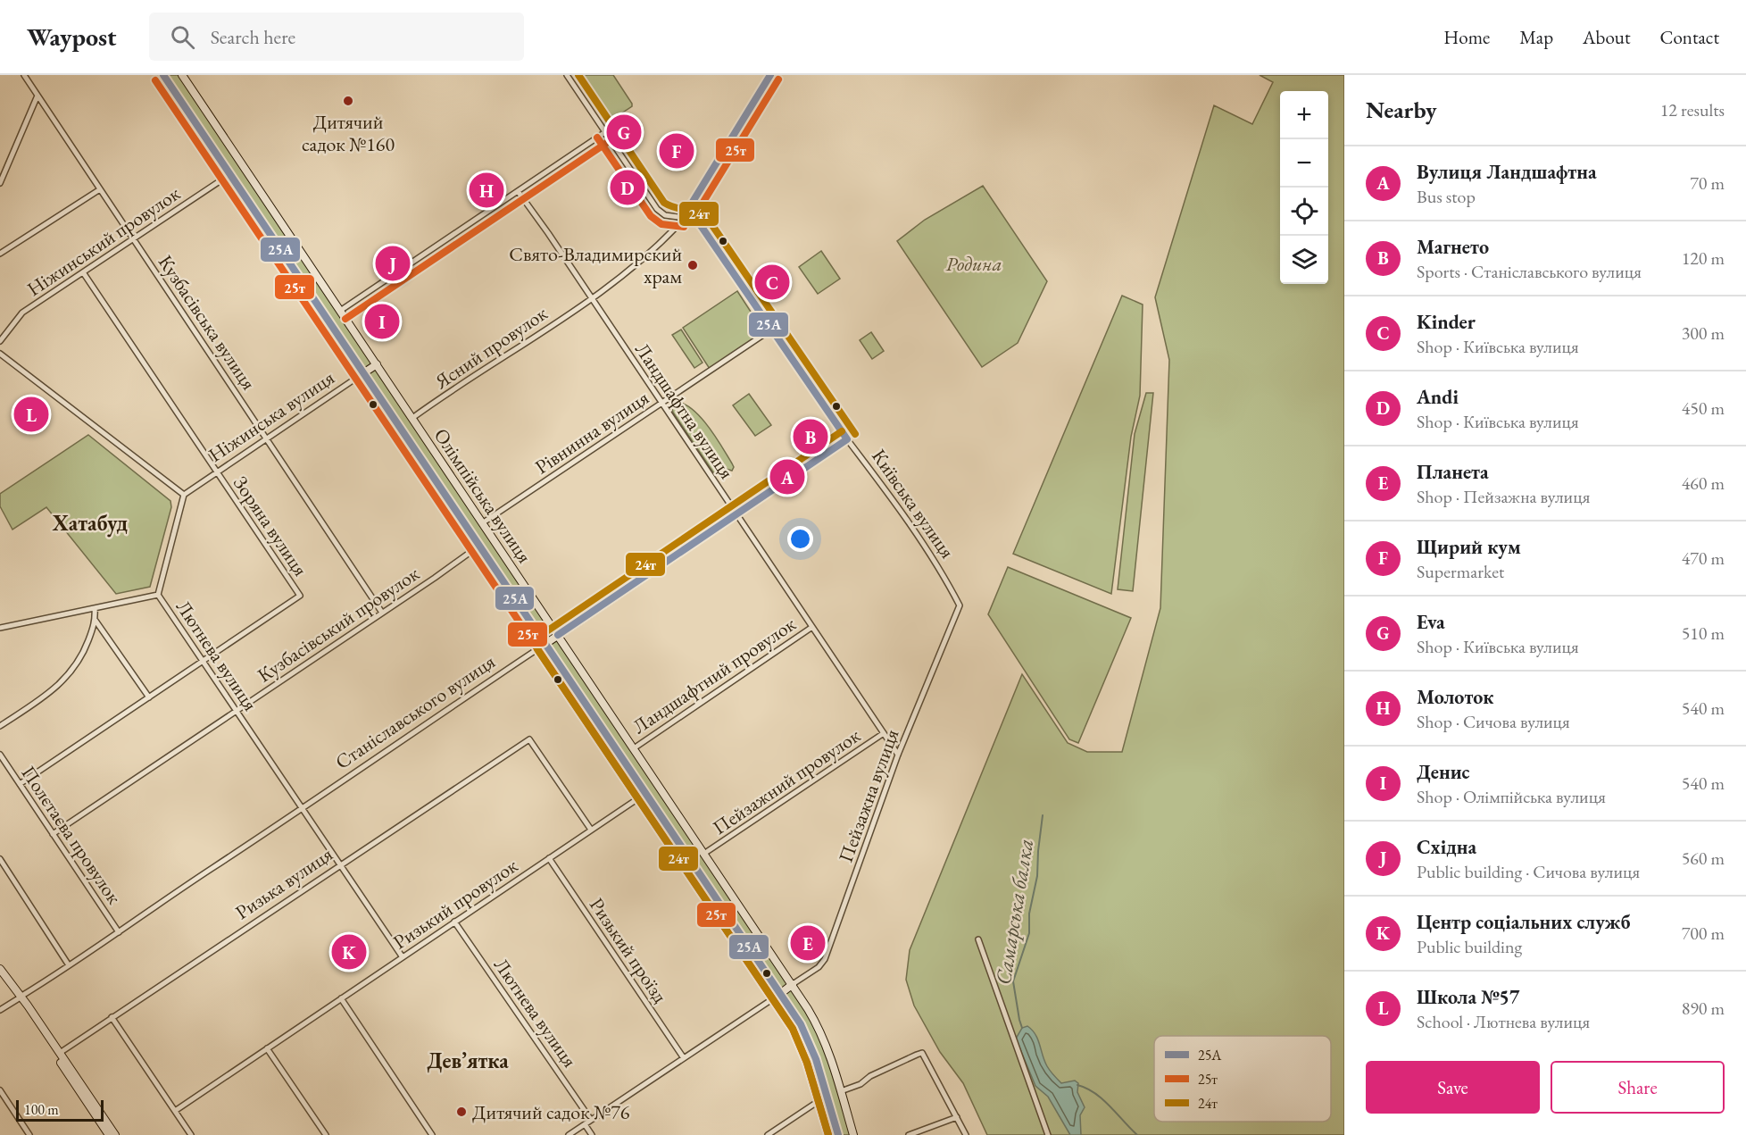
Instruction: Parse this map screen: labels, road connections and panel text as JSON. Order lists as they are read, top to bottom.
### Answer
{
  "streets": {
    "main road": [
      "Ніжинська вулиця",
      "Олімпійська вулиця",
      "Київська вулиця",
      "Станіславського вулиця"
    ],
    "street": [
      "Ніжинський провулок",
      "Кузбасівська вулиця",
      "Ясний провулок",
      "Ландшафтна вулиця",
      "Рівнинна вулиця",
      "Зоряна вулиця",
      "Кузбасівський провулок",
      "Лютнева вулиця",
      "Ландшафтний провулок",
      "Пейзажний провулок",
      "Пейзажна вулиця",
      "Полєтаєва провулок",
      "Ризька вулиця",
      "Ризький провулок",
      "Ризький проїзд"
    ]
  },
  "crossings": [
    ["Ніжинський провулок", "Кузбасівська вулиця"],
    ["Ніжинський провулок", "Олімпійська вулиця"],
    ["Ніжинський провулок", "Зоряна вулиця"],
    ["Кузбасівська вулиця", "Ніжинська вулиця"],
    ["Кузбасівська вулиця", "Кузбасівський провулок"],
    ["Ясний провулок", "Ландшафтна вулиця"],
    ["Ясний провулок", "Олімпійська вулиця"],
    ["Ясний провулок", "Київська вулиця"],
    ["Ландшафтна вулиця", "Рівнинна вулиця"],
    ["Ландшафтна вулиця", "Ландшафтний провулок"],
    ["Ландшафтна вулиця", "Станіславського вулиця"],
    ["Ландшафтна вулиця", "Пейзажний провулок"],
    ["Ландшафтна вулиця", "Пейзажна вулиця"],
    ["Ніжинська вулиця", "Олімпійська вулиця"],
    ["Ніжинська вулиця", "Зоряна вулиця"],
    ["Ніжинська вулиця", "Лютнева вулиця"],
    ["Рівнинна вулиця", "Олімпійська вулиця"],
    ["Рівнинна вулиця", "Київська вулиця"],
    ["Олімпійська вулиця", "Кузбасівський провулок"],
    ["Олімпійська вулиця", "Ландшафтний провулок"],
    ["Олімпійська вулиця", "Станіславського вулиця"],
    ["Олімпійська вулиця", "Пейзажний провулок"],
    ["Олімпійська вулиця", "Пейзажна вулиця"],
    ["Олімпійська вулиця", "Ризький провулок"],
    ["Київська вулиця", "Станіславського вулиця"],
    ["Київська вулиця", "Пейзажна вулиця"],
    ["Зоряна вулиця", "Лютнева вулиця"],
    ["Зоряна вулиця", "Полєтаєва провулок"],
    ["Кузбасівський провулок", "Лютнева вулиця"],
    ["Кузбасівський провулок", "Полєтаєва провулок"],
    ["Лютнева вулиця", "Станіславського вулиця"],
    ["Лютнева вулиця", "Ризька вулиця"],
    ["Лютнева вулиця", "Ризький провулок"],
    ["Станіславського вулиця", "Полєтаєва провулок"],
    ["Ризька вулиця", "Ризький провулок"],
    ["Ризький провулок", "Ризький проїзд"]
  ],
  "districts": ["Хатабуд", "Дев’ятка"],
  "water": ["Самарська балка"],
  "parks": ["Родина"],
  "places": ["Дитячий садок №160", "Свято-Владимирский храм", "Дитячий садок №76"],
  "lines": ["transit line 25А", "transit line 24т", "transit line 25т"],
  "legend": ["25А", "25т", "24т"],
  "scale_bar": "100 m",
  "page": {
    "header": "Waypost",
    "search": "Search here",
    "nav": [
      "Home",
      "Map",
      "About",
      "Contact"
    ],
    "heading": ["Nearby", "12 results"],
    "map_buttons": ["+", "−"],
    "pins": [
      "G",
      "F",
      "D",
      "H",
      "J",
      "C",
      "I",
      "L",
      "B",
      "A",
      "E",
      "K"
    ],
    "list": [
      {
        "mark": "A",
        "name": "Вулиця Ландшафтна",
        "note": "Bus stop",
        "value": "70 m"
      },
      {
        "mark": "B",
        "name": "Магнето",
        "note": "Sports · Станіславського вулиця",
        "value": "120 m"
      },
      {
        "mark": "C",
        "name": "Kinder",
        "note": "Shop · Київська вулиця",
        "value": "300 m"
      },
      {
        "mark": "D",
        "name": "Andi",
        "note": "Shop · Київська вулиця",
        "value": "450 m"
      },
      {
        "mark": "E",
        "name": "Планета",
        "note": "Shop · Пейзажна вулиця",
        "value": "460 m"
      },
      {
        "mark": "F",
        "name": "Щирий кум",
        "note": "Supermarket",
        "value": "470 m"
      },
      {
        "mark": "G",
        "name": "Eva",
        "note": "Shop · Київська вулиця",
        "value": "510 m"
      },
      {
        "mark": "H",
        "name": "Молоток",
        "note": "Shop · Сичова вулиця",
        "value": "540 m"
      },
      {
        "mark": "I",
        "name": "Денис",
        "note": "Shop · Олімпійська вулиця",
        "value": "540 m"
      },
      {
        "mark": "J",
        "name": "Східна",
        "note": "Public building · Сичова вулиця",
        "value": "560 m"
      },
      {
        "mark": "K",
        "name": "Центр соціальних служб",
        "note": "Public building",
        "value": "700 m"
      },
      {
        "mark": "L",
        "name": "Школа №57",
        "note": "School · Лютнева вулиця",
        "value": "890 m"
      }
    ],
    "buttons": ["Save", "Share"],
    "scale": "100 m"
  }
}
